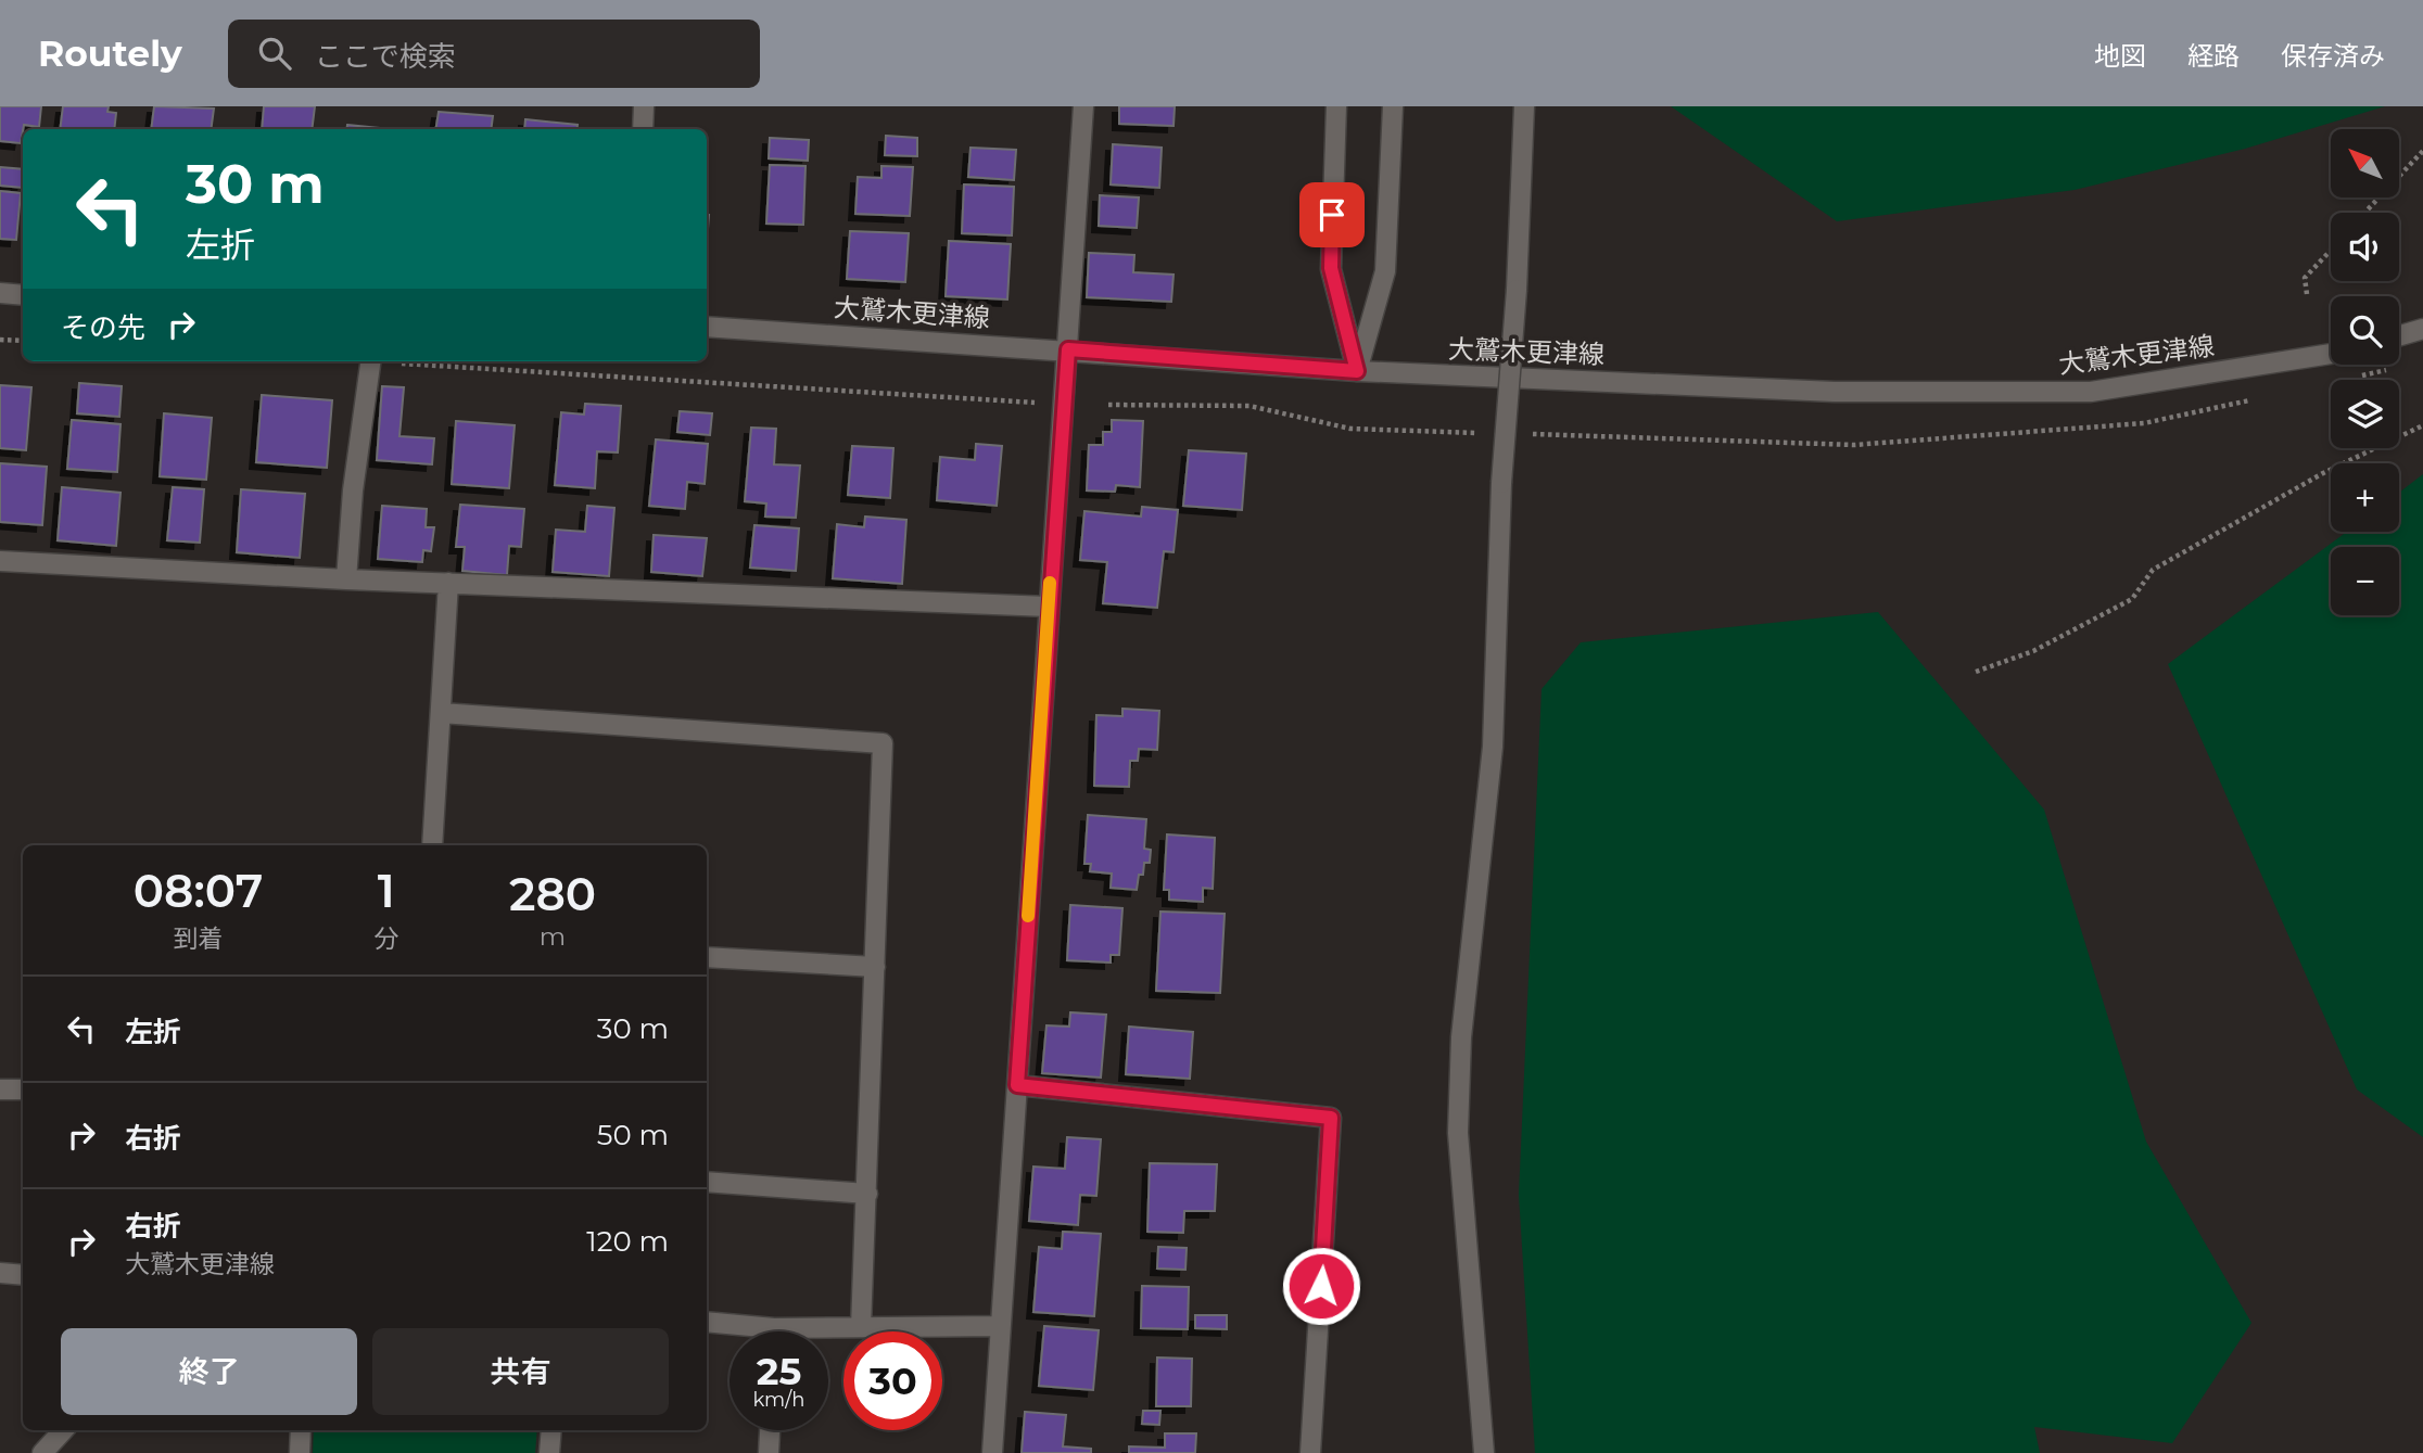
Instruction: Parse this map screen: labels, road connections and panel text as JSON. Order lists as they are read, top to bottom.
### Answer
{
  "streets": {
    "street": ["大鷲木更津線"]
  },
  "north": "top left",
  "page": {
    "header": "Routely",
    "search": "ここで検索",
    "nav": ["地図", "経路", "保存済み"],
    "map_buttons": ["+", "−"],
    "turn": ["30 m", "左折"],
    "then": "その先",
    "eta": [
      "08:07",
      "到着",
      "1",
      "分",
      "280",
      "m"
    ],
    "list": [
      {
        "name": "左折",
        "value": "30 m"
      },
      {
        "name": "右折",
        "value": "50 m"
      },
      {
        "name": "右折",
        "note": "大鷲木更津線",
        "value": "120 m"
      }
    ],
    "buttons": ["終了", "共有"],
    "speed": "25 km/h",
    "limit": "30"
  }
}
